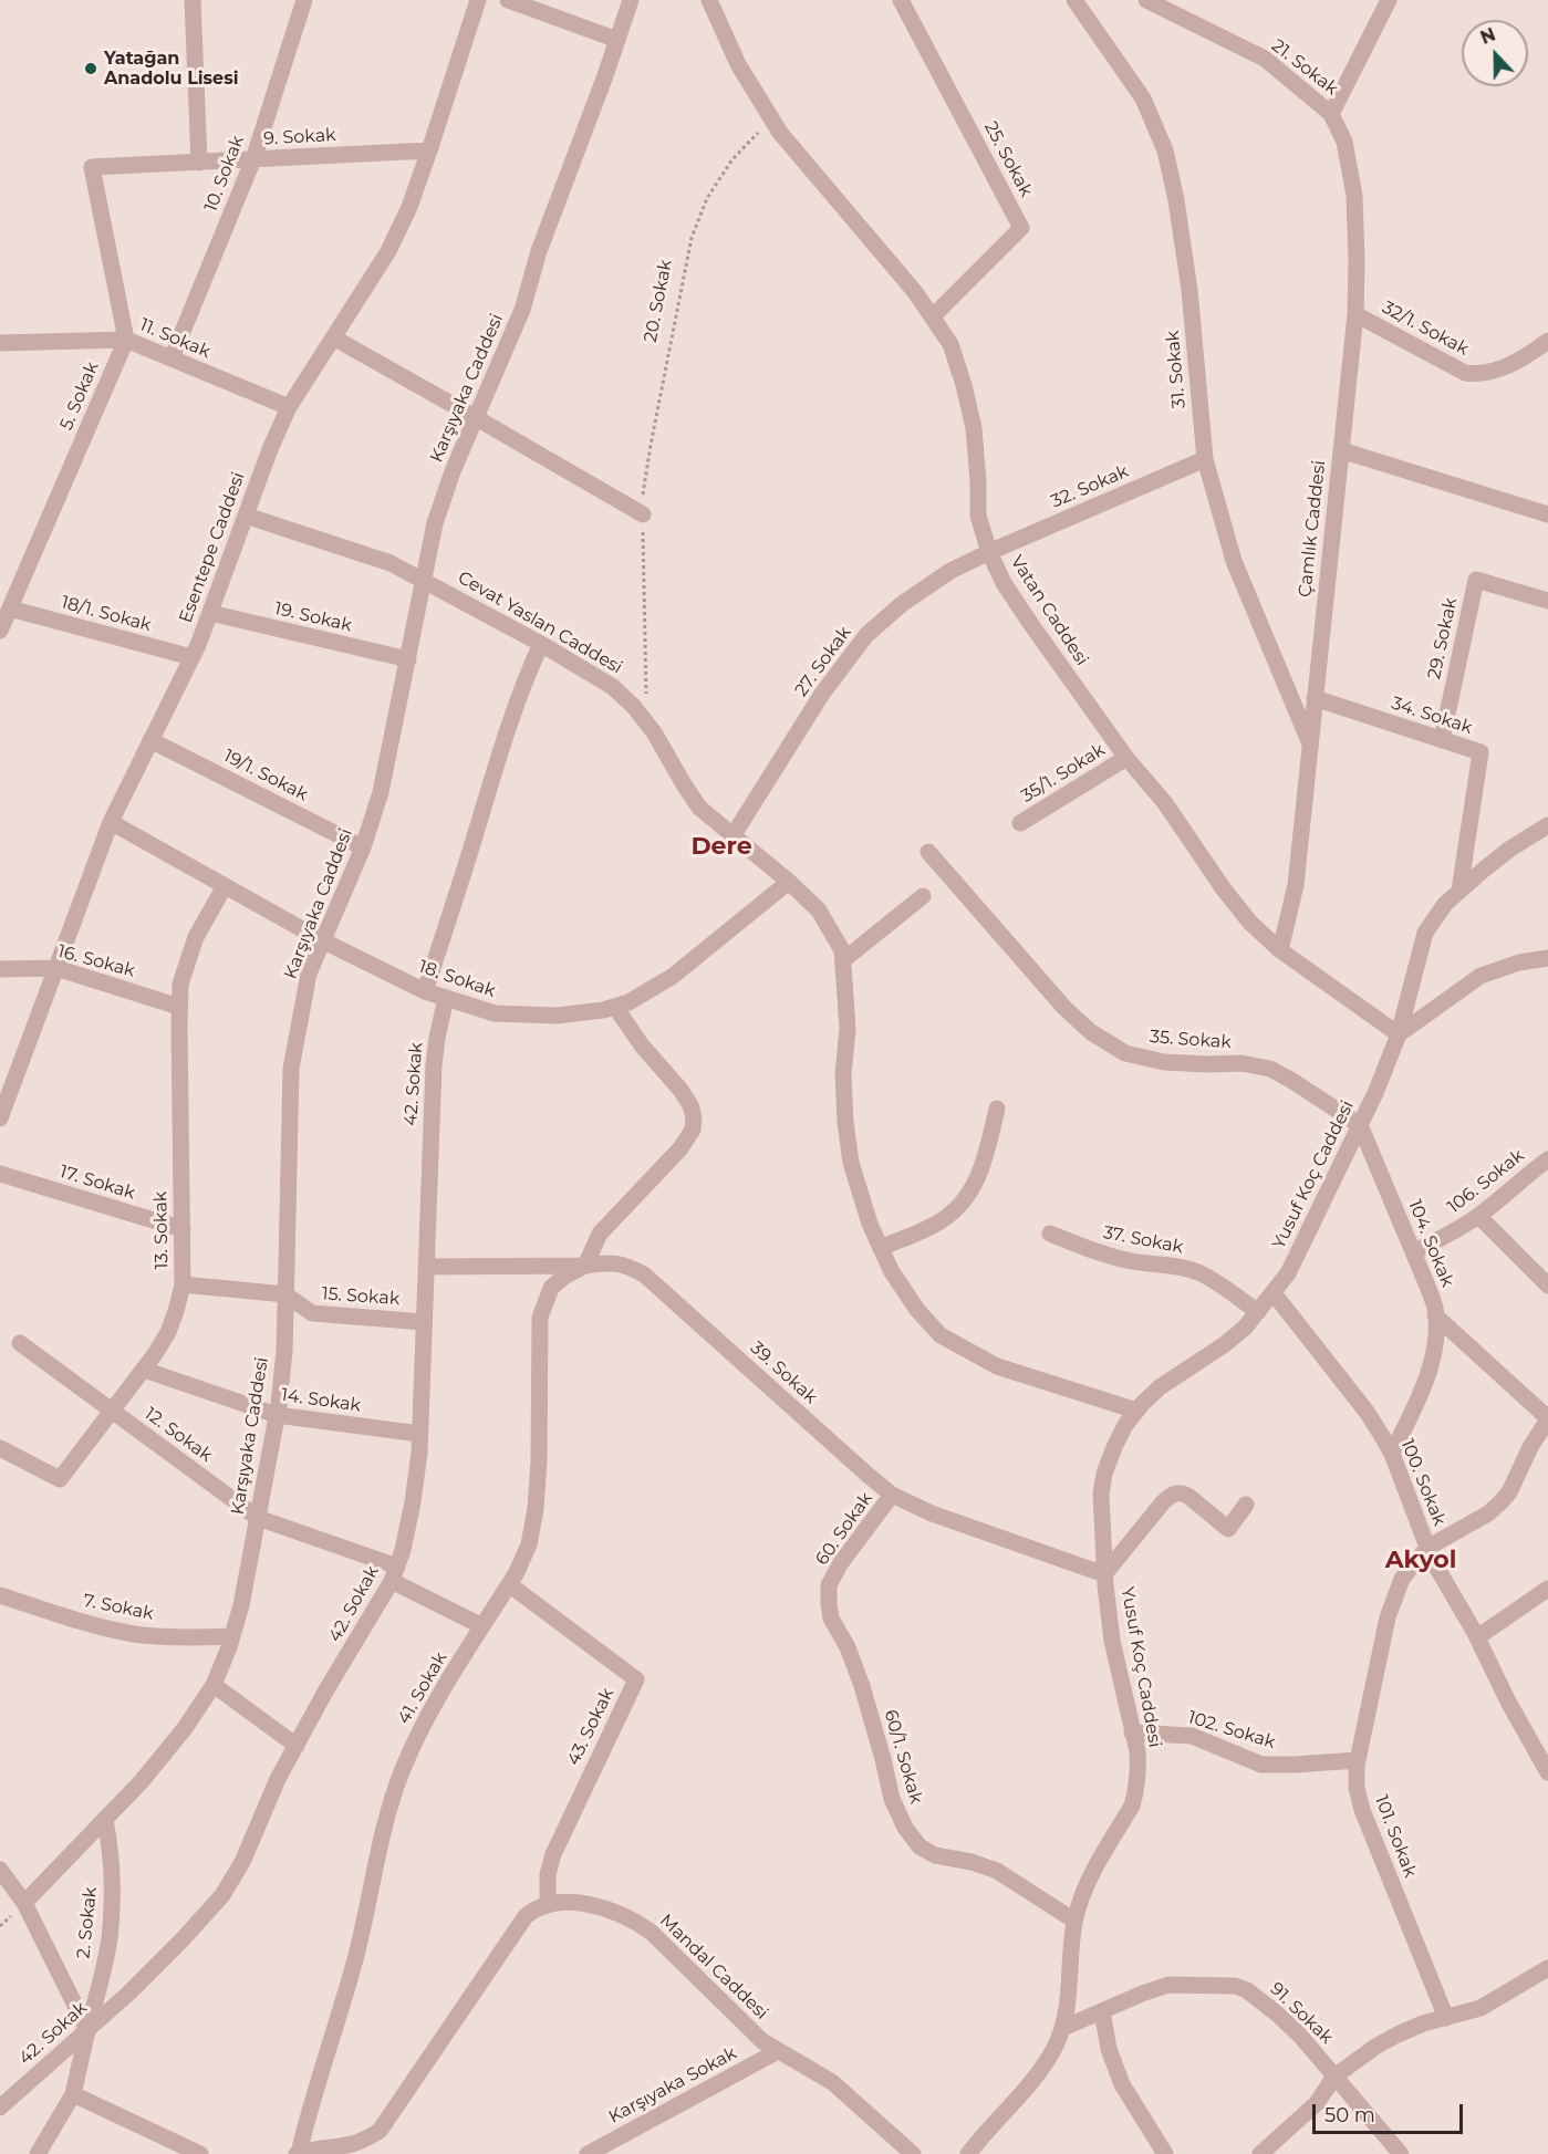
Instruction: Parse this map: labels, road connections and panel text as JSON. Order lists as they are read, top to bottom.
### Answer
{
  "streets": {
    "street": [
      "21. Sokak",
      "9. Sokak",
      "25. Sokak",
      "10. Sokak",
      "32/1. Sokak",
      "11. Sokak",
      "31. Sokak",
      "Karşıyaka Caddesi",
      "5. Sokak",
      "32. Sokak",
      "Çamlık Caddesi",
      "Esentepe Caddesi",
      "Vatan Caddesi",
      "18/1. Sokak",
      "19. Sokak",
      "Cevat Yaslan Caddesi",
      "29. Sokak",
      "27. Sokak",
      "34. Sokak",
      "35/1. Sokak",
      "19/1. Sokak",
      "16. Sokak",
      "18. Sokak",
      "35. Sokak",
      "42. Sokak",
      "Yusuf Koç Caddesi",
      "106. Sokak",
      "17. Sokak",
      "13. Sokak",
      "37. Sokak",
      "104. Sokak",
      "15. Sokak",
      "39. Sokak",
      "14. Sokak",
      "12. Sokak",
      "100. Sokak",
      "60. Sokak",
      "7. Sokak",
      "41. Sokak",
      "43. Sokak",
      "102. Sokak",
      "60/1. Sokak",
      "101. Sokak",
      "2. Sokak",
      "Mandal Caddesi",
      "91. Sokak",
      "Karşıyaka Sokak"
    ],
    "path": ["20. Sokak"]
  },
  "crossings": [
    ["21. Sokak", "Çamlık Caddesi"],
    ["9. Sokak", "10. Sokak"],
    ["9. Sokak", "11. Sokak"],
    ["9. Sokak", "5. Sokak"],
    ["9. Sokak", "Esentepe Caddesi"],
    ["25. Sokak", "Vatan Caddesi"],
    ["10. Sokak", "11. Sokak"],
    ["20. Sokak", "Vatan Caddesi"],
    ["20. Sokak", "Cevat Yaslan Caddesi"],
    ["32/1. Sokak", "Çamlık Caddesi"],
    ["11. Sokak", "5. Sokak"],
    ["11. Sokak", "Esentepe Caddesi"],
    ["31. Sokak", "32. Sokak"],
    ["31. Sokak", "Çamlık Caddesi"],
    ["Karşıyaka Caddesi", "19. Sokak"],
    ["Karşıyaka Caddesi", "Cevat Yaslan Caddesi"],
    ["Karşıyaka Caddesi", "19/1. Sokak"],
    ["Karşıyaka Caddesi", "18. Sokak"],
    ["Karşıyaka Caddesi", "15. Sokak"],
    ["Karşıyaka Caddesi", "14. Sokak"],
    ["Karşıyaka Caddesi", "12. Sokak"],
    ["Karşıyaka Caddesi", "7. Sokak"],
    ["Karşıyaka Caddesi", "2. Sokak"],
    ["5. Sokak", "18/1. Sokak"],
    ["32. Sokak", "Vatan Caddesi"],
    ["32. Sokak", "27. Sokak"],
    ["Çamlık Caddesi", "Vatan Caddesi"],
    ["Çamlık Caddesi", "34. Sokak"],
    ["Esentepe Caddesi", "18/1. Sokak"],
    ["Esentepe Caddesi", "19. Sokak"],
    ["Esentepe Caddesi", "Cevat Yaslan Caddesi"],
    ["Esentepe Caddesi", "19/1. Sokak"],
    ["Esentepe Caddesi", "16. Sokak"],
    ["Esentepe Caddesi", "18. Sokak"],
    ["Vatan Caddesi", "27. Sokak"],
    ["Vatan Caddesi", "35/1. Sokak"],
    ["Vatan Caddesi", "Yusuf Koç Caddesi"],
    ["Cevat Yaslan Caddesi", "27. Sokak"],
    ["Cevat Yaslan Caddesi", "18. Sokak"],
    ["Cevat Yaslan Caddesi", "Yusuf Koç Caddesi"],
    ["29. Sokak", "34. Sokak"],
    ["34. Sokak", "Yusuf Koç Caddesi"],
    ["16. Sokak", "13. Sokak"],
    ["18. Sokak", "42. Sokak"],
    ["18. Sokak", "13. Sokak"],
    ["35. Sokak", "Yusuf Koç Caddesi"],
    ["35. Sokak", "104. Sokak"],
    ["42. Sokak", "15. Sokak"],
    ["42. Sokak", "39. Sokak"],
    ["42. Sokak", "14. Sokak"],
    ["42. Sokak", "12. Sokak"],
    ["42. Sokak", "2. Sokak"],
    ["Yusuf Koç Caddesi", "37. Sokak"],
    ["Yusuf Koç Caddesi", "104. Sokak"],
    ["Yusuf Koç Caddesi", "39. Sokak"],
    ["Yusuf Koç Caddesi", "100. Sokak"],
    ["Yusuf Koç Caddesi", "102. Sokak"],
    ["Yusuf Koç Caddesi", "60/1. Sokak"],
    ["Yusuf Koç Caddesi", "91. Sokak"],
    ["106. Sokak", "104. Sokak"],
    ["17. Sokak", "13. Sokak"],
    ["13. Sokak", "15. Sokak"],
    ["13. Sokak", "14. Sokak"],
    ["13. Sokak", "12. Sokak"],
    ["104. Sokak", "100. Sokak"],
    ["39. Sokak", "60. Sokak"],
    ["39. Sokak", "41. Sokak"],
    ["12. Sokak", "41. Sokak"],
    ["100. Sokak", "101. Sokak"],
    ["60. Sokak", "60/1. Sokak"],
    ["41. Sokak", "43. Sokak"],
    ["43. Sokak", "Mandal Caddesi"],
    ["102. Sokak", "101. Sokak"],
    ["Mandal Caddesi", "Karşıyaka Sokak"]
  ],
  "districts": ["Dere", "Akyol"],
  "places": ["Yatağan Anadolu Lisesi"],
  "scale_bar": "50 m",
  "north": "top"
}
